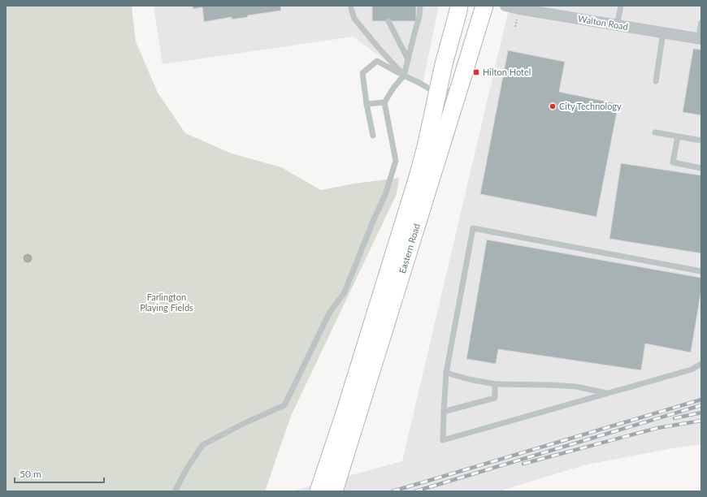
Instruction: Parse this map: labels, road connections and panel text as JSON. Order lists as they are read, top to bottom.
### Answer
{
  "streets": {
    "main road": ["Eastern Road"],
    "street": ["Walton Road"]
  },
  "parks": ["Farlington Playing Fields"],
  "places": {
    "transit": ["Hilton Hotel"],
    "other": ["City Technology"]
  },
  "scale_bar": "50 m"
}
